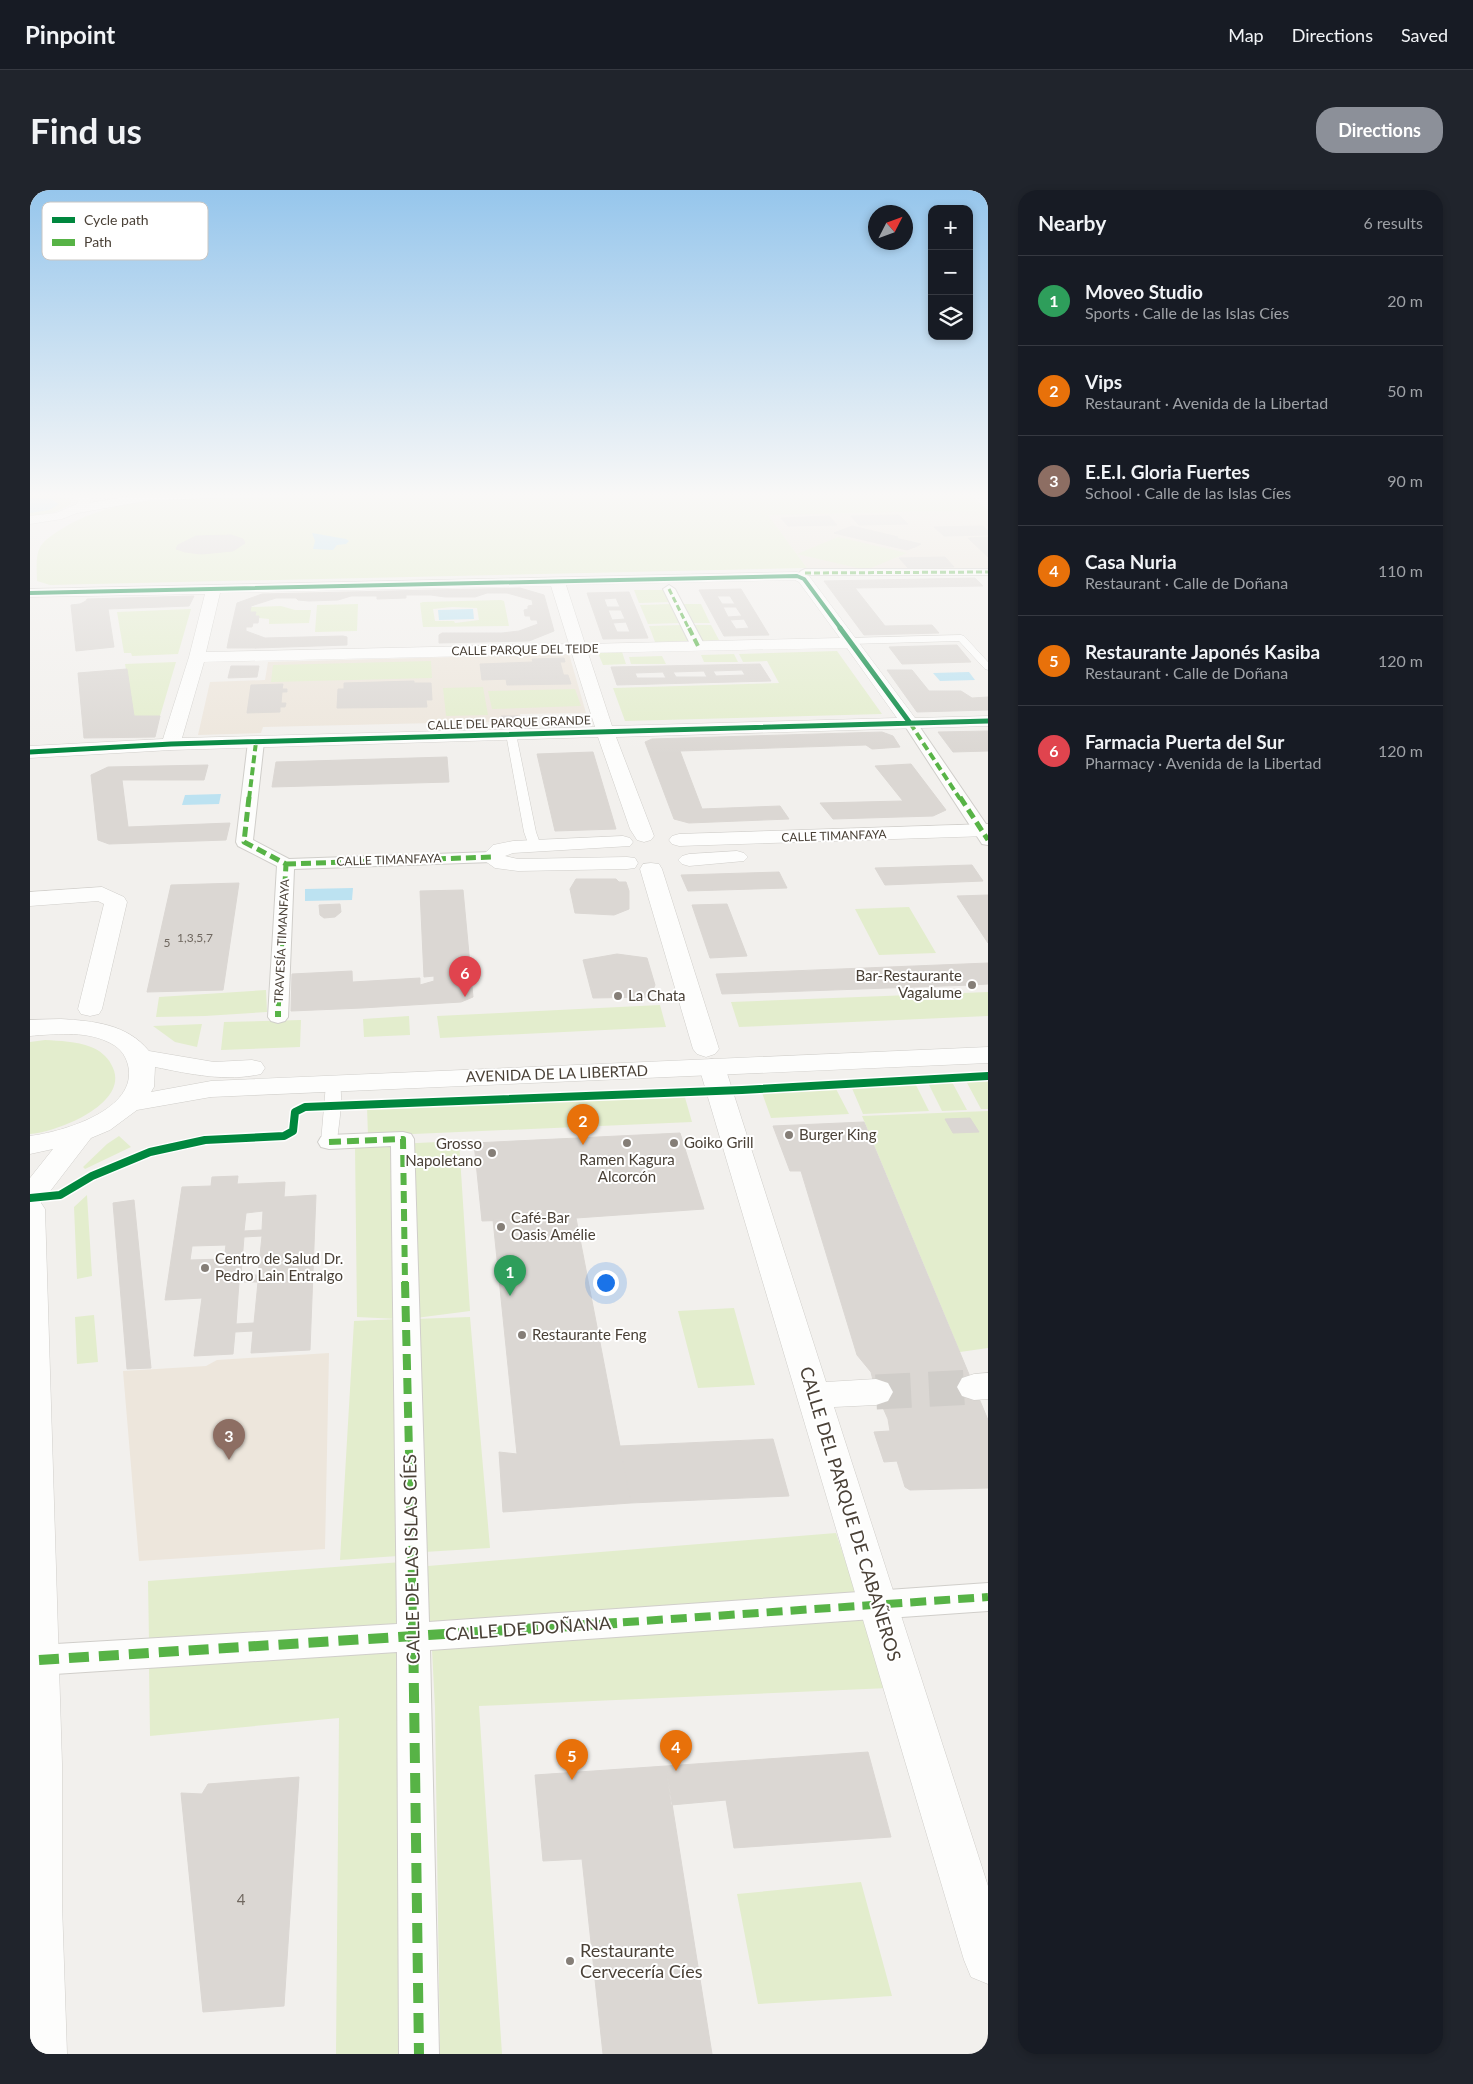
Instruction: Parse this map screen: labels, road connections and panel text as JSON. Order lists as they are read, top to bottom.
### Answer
{
  "streets": {
    "street": [
      "CALLE PARQUE DEL TEIDE",
      "CALLE DEL PARQUE GRANDE",
      "CALLE TIMANFAYA",
      "TRAVESÍA TIMANFAYA",
      "AVENIDA DE LA LIBERTAD",
      "CALLE DEL PARQUE DE CABAÑEROS",
      "CALLE DE LAS ISLAS CÍES",
      "CALLE DE DOÑANA"
    ]
  },
  "crossings": [
    ["CALLE DEL PARQUE GRANDE", "TRAVESÍA TIMANFAYA"],
    ["CALLE TIMANFAYA", "TRAVESÍA TIMANFAYA"],
    ["CALLE TIMANFAYA", "CALLE DEL PARQUE DE CABAÑEROS"],
    ["AVENIDA DE LA LIBERTAD", "CALLE DEL PARQUE DE CABAÑEROS"],
    ["CALLE DEL PARQUE DE CABAÑEROS", "CALLE DE DOÑANA"],
    ["CALLE DE LAS ISLAS CÍES", "CALLE DE DOÑANA"]
  ],
  "places": [
    "Bar-Restaurante Vagalume",
    "La Chata",
    "Burger King",
    "Ramen Kagura Alcorcón",
    "Goiko Grill",
    "Grosso Napoletano",
    "Café-Bar Oasis Amélie",
    "Centro de Salud Dr. Pedro Lain Entralgo",
    "Restaurante Feng",
    "Restaurante Cervecería Cíes"
  ],
  "house_numbers": ["1,3,5,7", "5", "4"],
  "legend": ["Cycle path", "Path"],
  "north": "top right",
  "page": {
    "header": "Pinpoint",
    "nav": ["Map", "Directions", "Saved"],
    "buttons": "Directions",
    "title": "Find us",
    "heading": ["Nearby", "6 results"],
    "map_buttons": ["+", "−"],
    "list": [
      {
        "mark": "1",
        "name": "Moveo Studio",
        "note": "Sports · Calle de las Islas Cíes",
        "value": "20 m"
      },
      {
        "mark": "2",
        "name": "Vips",
        "note": "Restaurant · Avenida de la Libertad",
        "value": "50 m"
      },
      {
        "mark": "3",
        "name": "E.E.I. Gloria Fuertes",
        "note": "School · Calle de las Islas Cíes",
        "value": "90 m"
      },
      {
        "mark": "4",
        "name": "Casa Nuria",
        "note": "Restaurant · Calle de Doñana",
        "value": "110 m"
      },
      {
        "mark": "5",
        "name": "Restaurante Japonés Kasiba",
        "note": "Restaurant · Calle de Doñana",
        "value": "120 m"
      },
      {
        "mark": "6",
        "name": "Farmacia Puerta del Sur",
        "note": "Pharmacy · Avenida de la Libertad",
        "value": "120 m"
      }
    ],
    "pins": [
      "6",
      "2",
      "1",
      "3",
      "4",
      "5"
    ]
  }
}
